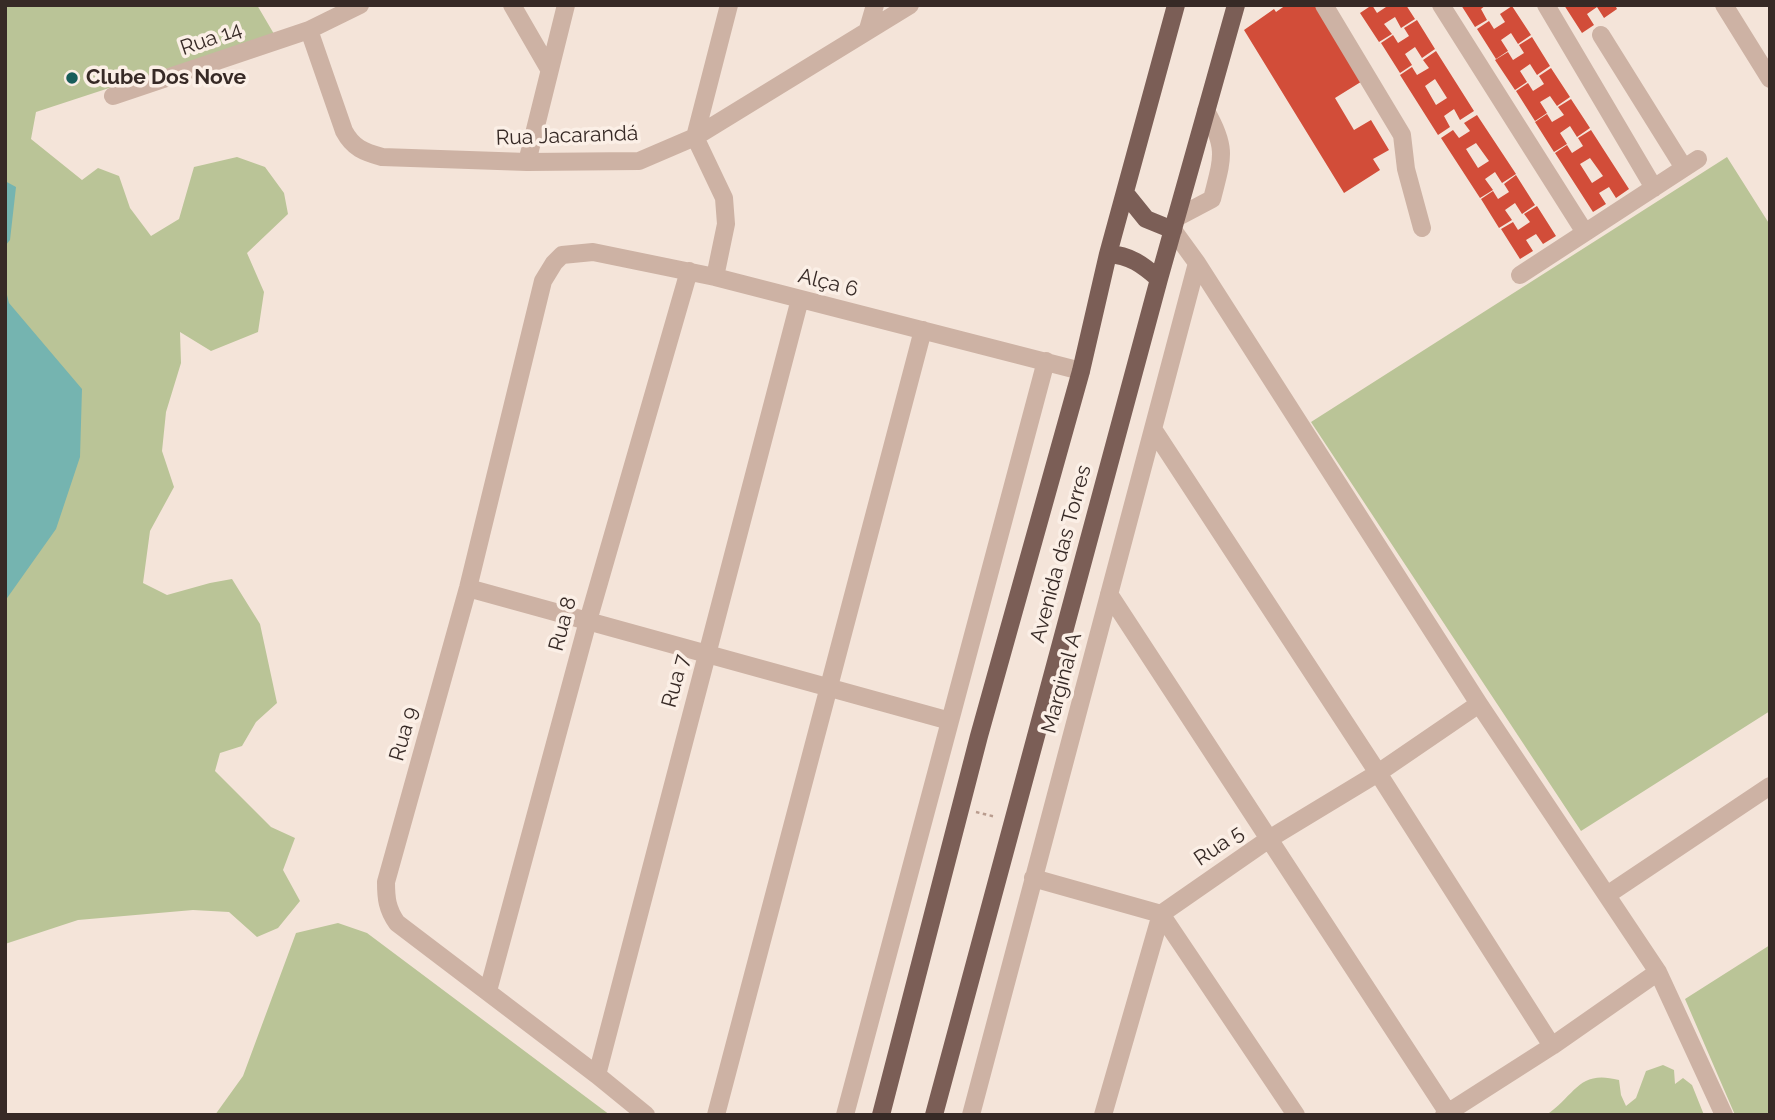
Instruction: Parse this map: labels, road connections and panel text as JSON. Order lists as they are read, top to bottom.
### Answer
{
  "streets": {
    "main road": ["Avenida das Torres"],
    "street": [
      "Rua 14",
      "Rua Jacarandá",
      "Alça 6",
      "Rua 8",
      "Rua 7",
      "Marginal A",
      "Rua 9",
      "Rua 5"
    ]
  },
  "crossings": [
    ["Rua 14", "Rua Jacarandá"],
    ["Alça 6", "Avenida das Torres"],
    ["Alça 6", "Rua 8"],
    ["Alça 6", "Rua 7"],
    ["Alça 6", "Rua 9"],
    ["Rua 8", "Rua 9"],
    ["Rua 7", "Rua 9"]
  ],
  "places": ["Clube Dos Nove"]
}
